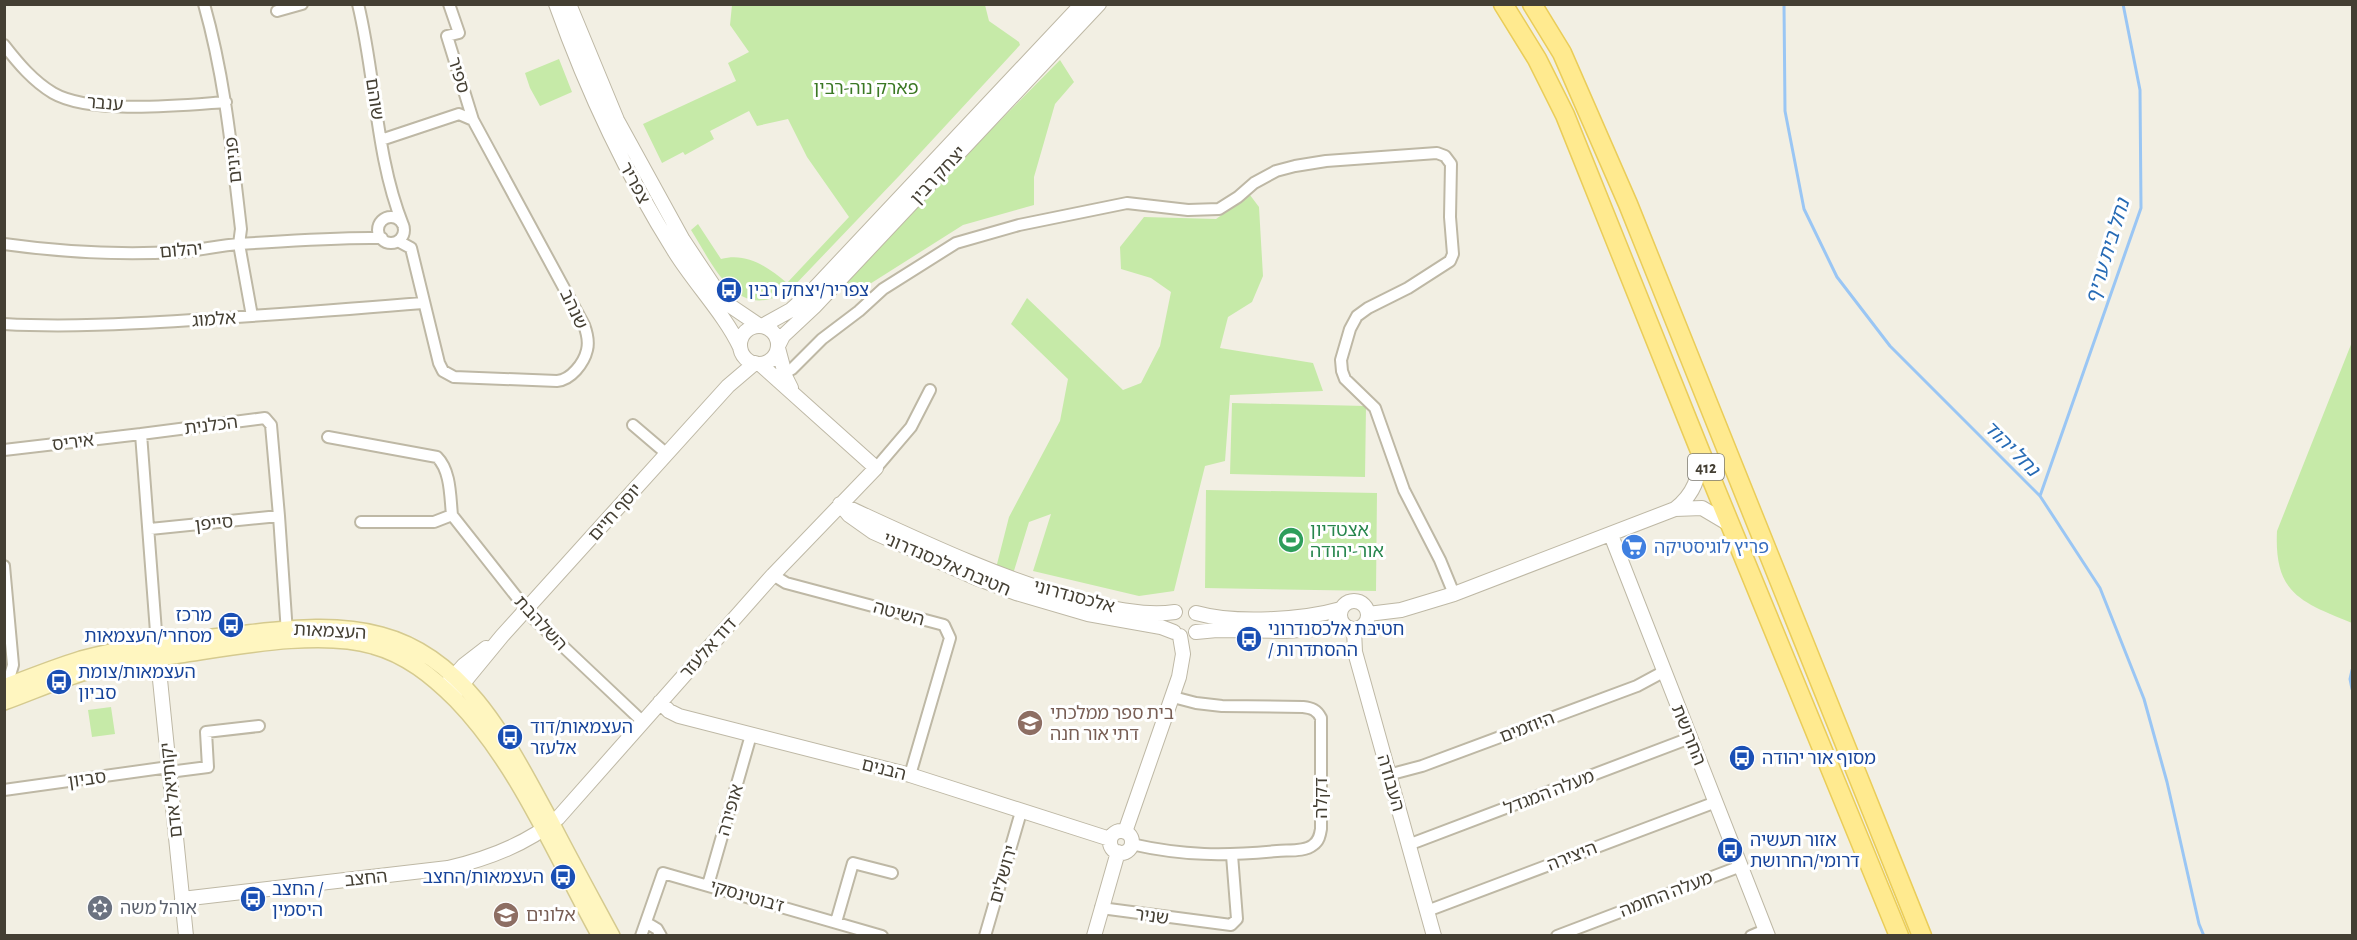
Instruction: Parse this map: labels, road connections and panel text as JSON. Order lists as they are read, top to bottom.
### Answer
{
  "streets": {
    "main road": ["412", "העצמאות"],
    "street": [
      "ספיר",
      "שוהם",
      "ענבר",
      "פנינים",
      "יצחק רבין",
      "צפריר",
      "יהלום",
      "שנהב",
      "אלמוג",
      "הכלנית",
      "איריס",
      "יוסף חיים",
      "סייפן",
      "חטיבת אלכסנדרוני",
      "אלכסנדרוני",
      "השיטה",
      "השלהבת",
      "דוד אלעזר",
      "היוזמים",
      "החרושת",
      "הבנים",
      "סביון",
      "העבודה",
      "יקותיאל אדם",
      "מעלה המגדל",
      "דקלה",
      "אופירה",
      "היצירה",
      "ירושלים",
      "החצב",
      "מעלה החומה",
      "ז'בוטינסקי",
      "שניר"
    ]
  },
  "crossings": [
    ["ספיר", "שנהב"],
    ["שוהם", "יהלום"],
    ["שוהם", "שנהב"],
    ["ענבר", "פנינים"],
    ["פנינים", "יהלום"],
    ["פנינים", "אלמוג"],
    ["יצחק רבין", "צפריר"],
    ["יצחק רבין", "יוסף חיים"],
    ["צפריר", "יוסף חיים"],
    ["יהלום", "שנהב"],
    ["שנהב", "אלמוג"],
    ["הכלנית", "איריס"],
    ["הכלנית", "סייפן"],
    ["הכלנית", "העצמאות"],
    ["יוסף חיים", "השלהבת"],
    ["יוסף חיים", "העצמאות"],
    ["חטיבת אלכסנדרוני", "אלכסנדרוני"],
    ["חטיבת אלכסנדרוני", "דוד אלעזר"],
    ["חטיבת אלכסנדרוני", "העבודה"],
    ["השיטה", "דוד אלעזר"],
    ["השיטה", "הבנים"],
    ["השלהבת", "דוד אלעזר"],
    ["העצמאות", "דוד אלעזר"],
    ["העצמאות", "יקותיאל אדם"],
    ["העצמאות", "החצב"],
    ["דוד אלעזר", "הבנים"],
    ["דוד אלעזר", "החצב"],
    ["היוזמים", "החרושת"],
    ["היוזמים", "העבודה"],
    ["החרושת", "מעלה המגדל"],
    ["החרושת", "היצירה"],
    ["החרושת", "מעלה החומה"],
    ["הבנים", "דקלה"],
    ["הבנים", "אופירה"],
    ["הבנים", "ירושלים"],
    ["סביון", "יקותיאל אדם"],
    ["העבודה", "מעלה המגדל"],
    ["העבודה", "היצירה"],
    ["יקותיאל אדם", "החצב"],
    ["דקלה", "שניר"],
    ["אופירה", "ז'בוטינסקי"]
  ],
  "water": ["נחל בית עריף", "נחל יהוד"],
  "parks": ["פארק נוה-רבין"],
  "places": {
    "bus stop": [
      "צפריר/יצחק רבין",
      "מרכז מסחרי/העצמאות",
      "חטיבת אלכסנדרוני / ההסתדרות",
      "העצמאות/צומת סביון",
      "העצמאות/דוד אלעזר",
      "מסוף אור יהודה",
      "אזור תעשיה דרומי/החרושת",
      "העצמאות/החצב",
      "החצב / היסמין"
    ],
    "sports": ["אצטדיון אור-יהודה"],
    "supermarket": ["פריץ לוגיסטיקה"],
    "school or university": ["בית ספר ממלכתי דתי אור חנה", "אלונים"],
    "synagogue": ["אוהל משה"]
  }
}
